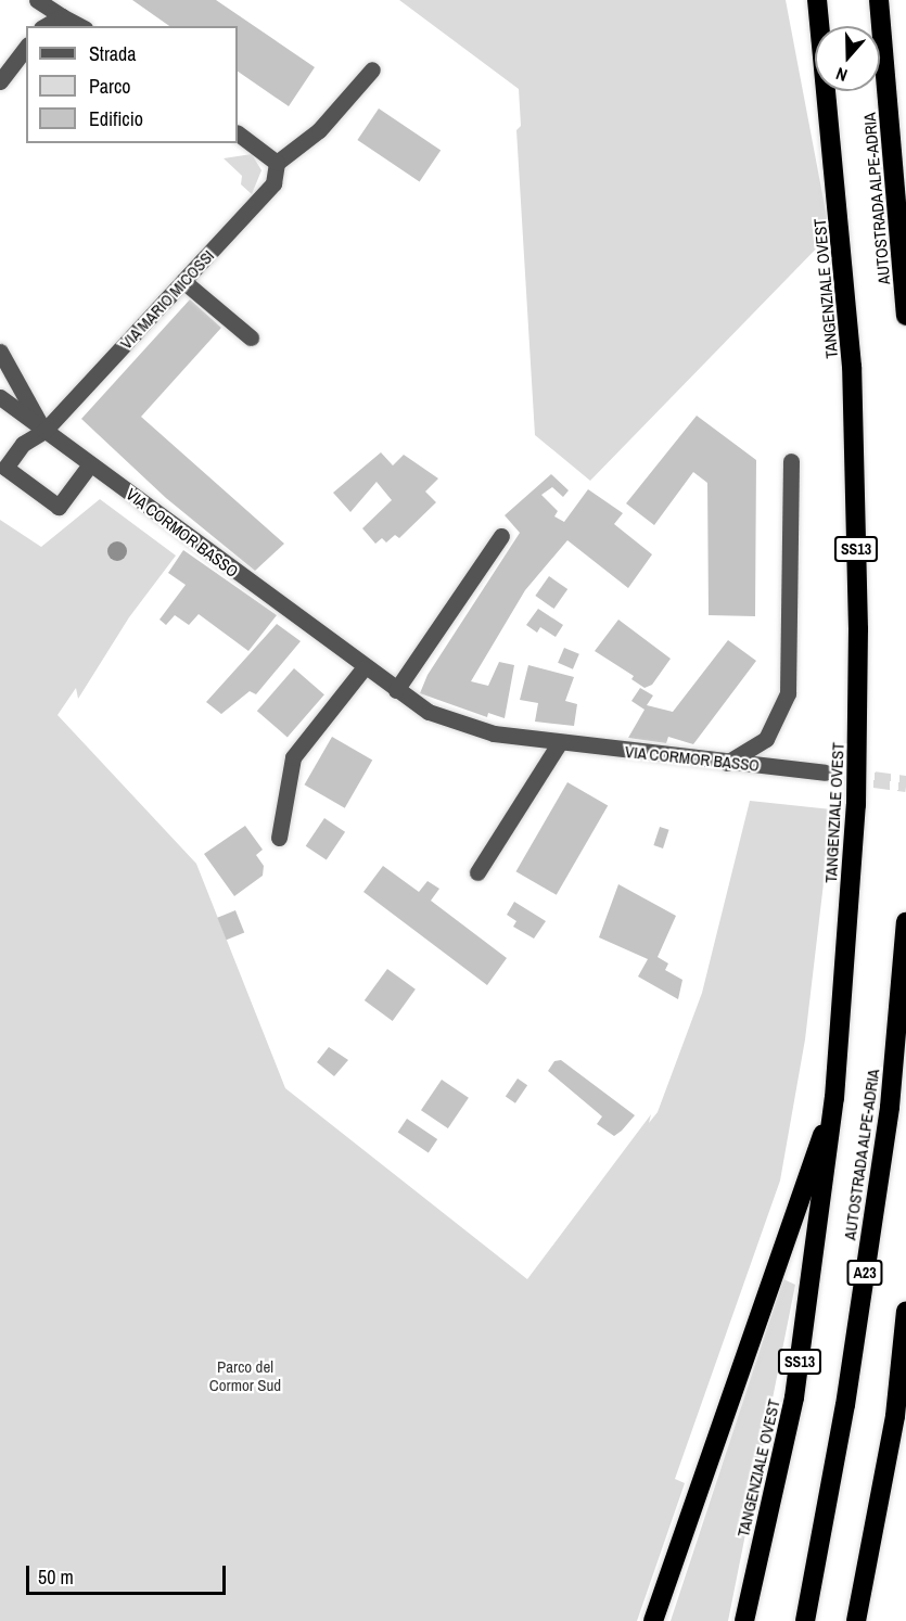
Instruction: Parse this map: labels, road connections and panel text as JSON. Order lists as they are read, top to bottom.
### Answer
{
  "streets": {
    "highway": [
      "AUTOSTRADA ALPE-ADRIA",
      "TANGENZIALE OVEST",
      "SS13",
      "A23"
    ],
    "street": ["VIA MARIO MICOSSI", "VIA CORMOR BASSO"]
  },
  "crossings": [
    ["VIA MARIO MICOSSI", "VIA CORMOR BASSO"]
  ],
  "parks": ["Parco del Cormor Sud"],
  "legend": ["Strada", "Parco", "Edificio"],
  "scale_bar": "50 m",
  "north": "bottom"
}
